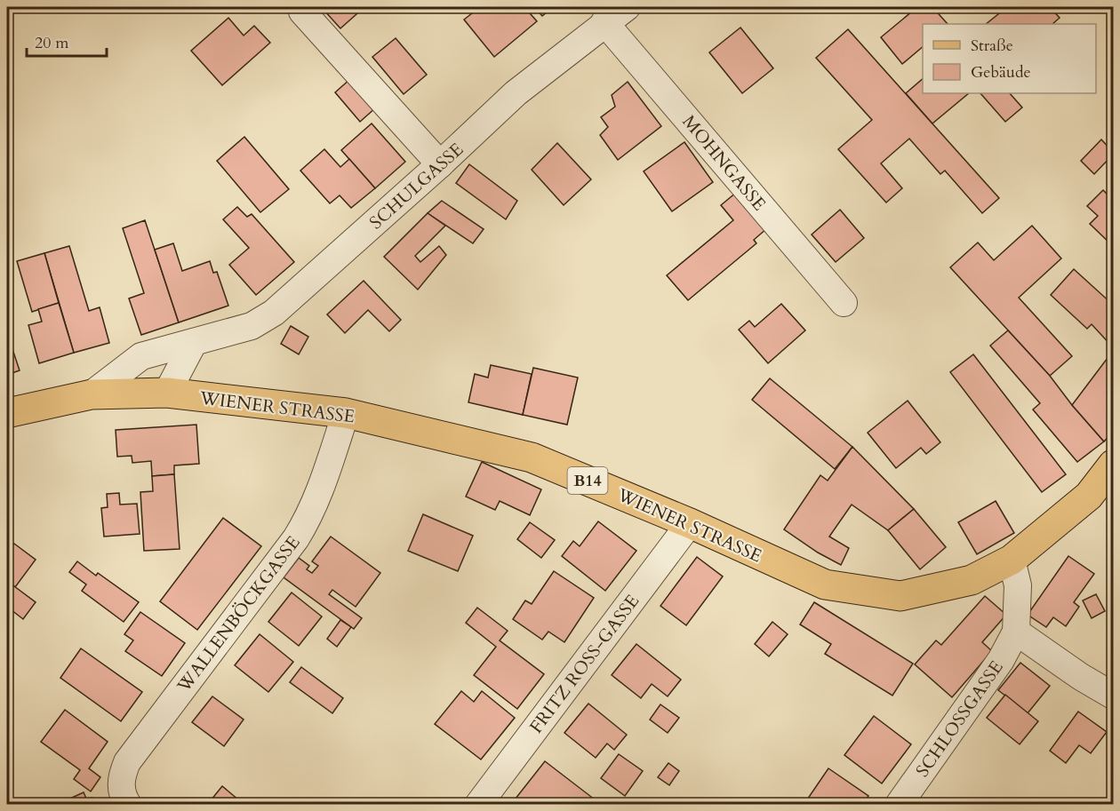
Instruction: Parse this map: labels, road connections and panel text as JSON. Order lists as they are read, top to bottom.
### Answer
{
  "streets": {
    "main road": ["WIENER STRASSE", "B14"],
    "street": [
      "MOHNGASSE",
      "SCHULGASSE",
      "WALLENBÖCKGASSE",
      "FRITZ ROSS-GASSE",
      "SCHLOSSGASSE"
    ]
  },
  "crossings": [
    ["MOHNGASSE", "SCHULGASSE"],
    ["SCHULGASSE", "WIENER STRASSE"],
    ["WIENER STRASSE", "WALLENBÖCKGASSE"],
    ["WIENER STRASSE", "FRITZ ROSS-GASSE"],
    ["WIENER STRASSE", "SCHLOSSGASSE"]
  ],
  "legend": ["Straße", "Gebäude"],
  "scale_bar": "20 m"
}
